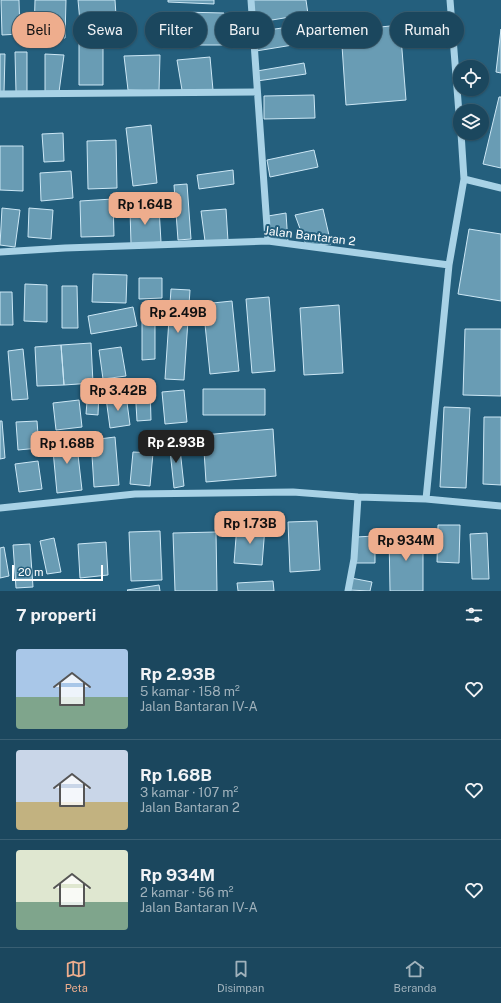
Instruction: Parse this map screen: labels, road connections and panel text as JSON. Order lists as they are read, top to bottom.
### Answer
{
  "streets": {
    "street": ["Jalan Bantaran 2"]
  },
  "scale_bar": "20 m",
  "page": {
    "chip": [
      "Beli",
      "Sewa",
      "Filter",
      "Baru",
      "Apartemen",
      "Rumah"
    ],
    "price": [
      "Rp 1.64B",
      "Rp 2.49B",
      "Rp 3.42B",
      "Rp 2.93B",
      "Rp 1.68B",
      "Rp 1.73B",
      "Rp 934M"
    ],
    "scale": "20 m",
    "heading": "7 properti",
    "list": [
      {
        "name": "Rp 2.93B",
        "note": "5 kamar · 158 m² · Jalan Bantaran IV-A"
      },
      {
        "name": "Rp 1.68B",
        "note": "3 kamar · 107 m² · Jalan Bantaran 2"
      },
      {
        "name": "Rp 934M",
        "note": "2 kamar · 56 m² · Jalan Bantaran IV-A"
      }
    ],
    "tabs": ["Peta", "Disimpan", "Beranda"]
  }
}
